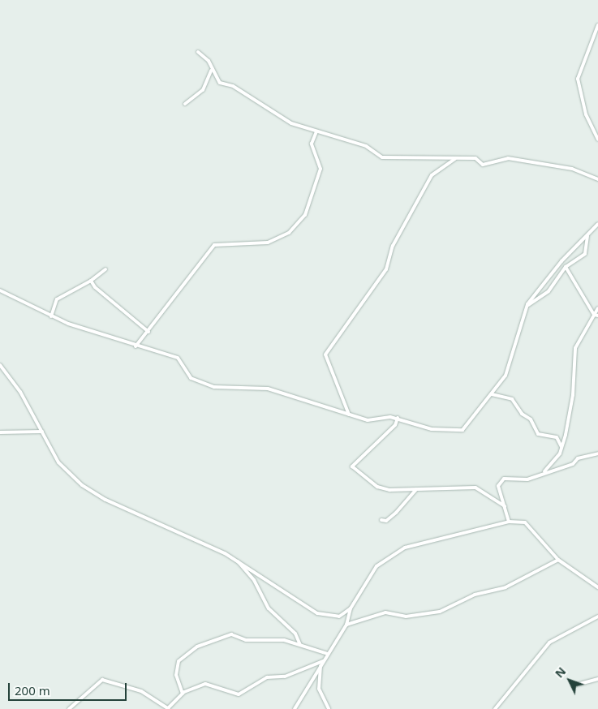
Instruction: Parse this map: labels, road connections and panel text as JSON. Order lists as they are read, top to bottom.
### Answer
{
  "scale_bar": "200 m",
  "north": "top left"
}
